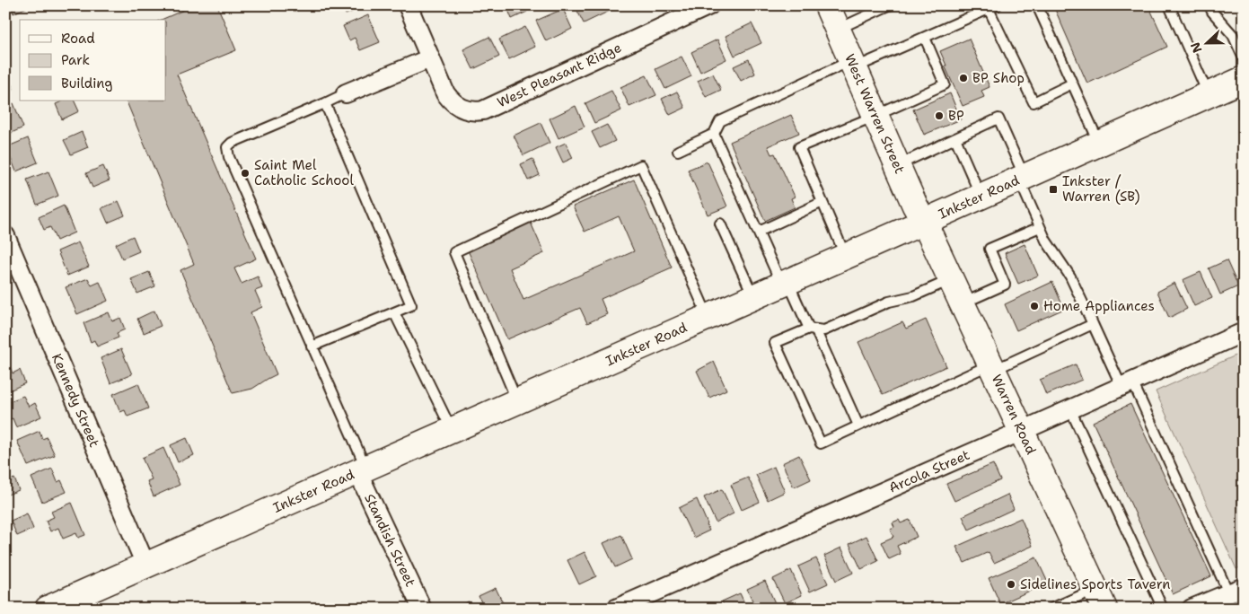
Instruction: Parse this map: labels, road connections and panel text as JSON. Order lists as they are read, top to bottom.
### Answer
{
  "streets": {
    "main road": ["West Warren Street", "Inkster Road", "Warren Road"],
    "street": [
      "West Pleasant Ridge",
      "Kennedy Street",
      "Arcola Street",
      "Standish Street"
    ]
  },
  "crossings": [
    ["West Warren Street", "Inkster Road"],
    ["West Warren Street", "Warren Road"],
    ["Inkster Road", "Kennedy Street"],
    ["Inkster Road", "Warren Road"],
    ["Inkster Road", "Standish Street"],
    ["Warren Road", "Arcola Street"]
  ],
  "places": {
    "other": [
      "BP Shop",
      "BP",
      "Saint Mel Catholic School",
      "Home Appliances",
      "Sidelines Sports Tavern"
    ],
    "transit": ["Inkster / Warren (SB)"]
  },
  "legend": ["Road", "Park", "Building"],
  "north": "left"
}
